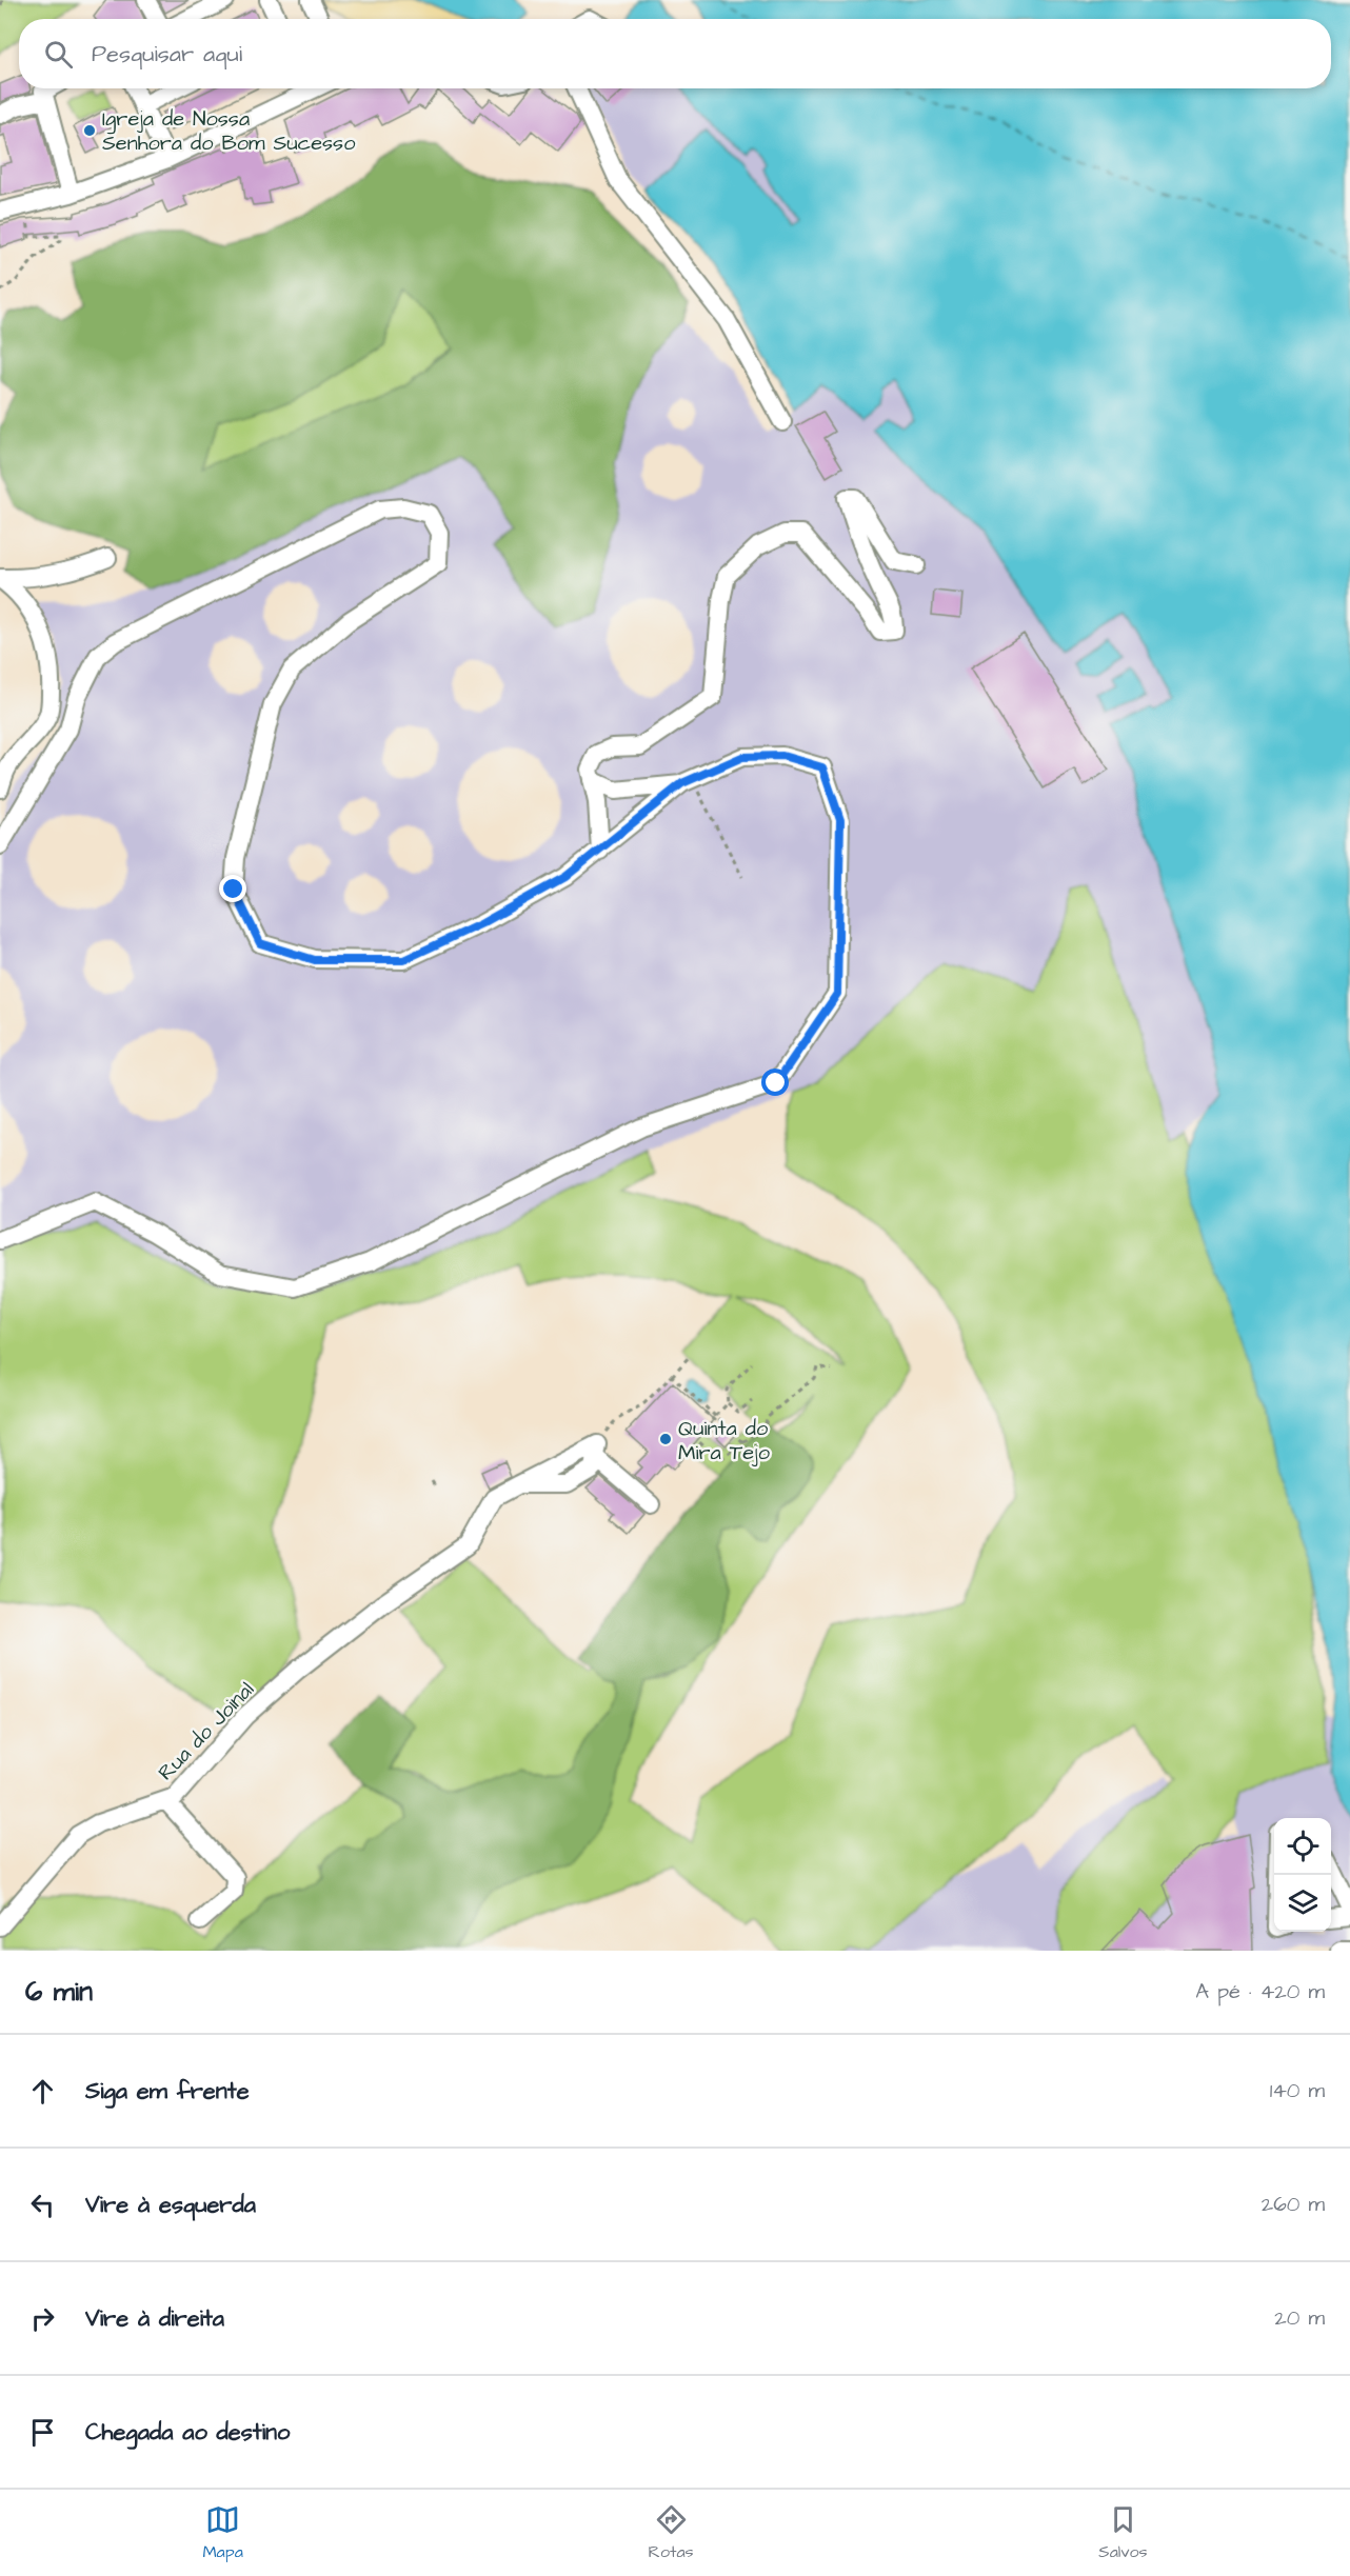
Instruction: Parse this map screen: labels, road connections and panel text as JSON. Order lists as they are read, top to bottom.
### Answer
{
  "streets": {
    "street": ["Rua do Joinal"]
  },
  "places": ["Igreja de Nossa Senhora do Bom Sucesso", "Quinta do Mira Tejo"],
  "page": {
    "search": "Pesquisar aqui",
    "heading": ["6 min", "A pé · 420 m"],
    "list": [
      ["Siga em frente", "140 m"],
      ["Vire à esquerda", "260 m"],
      ["Vire à direita", "20 m"],
      "Chegada ao destino"
    ],
    "nav": ["Mapa", "Rotas", "Salvos"]
  }
}
